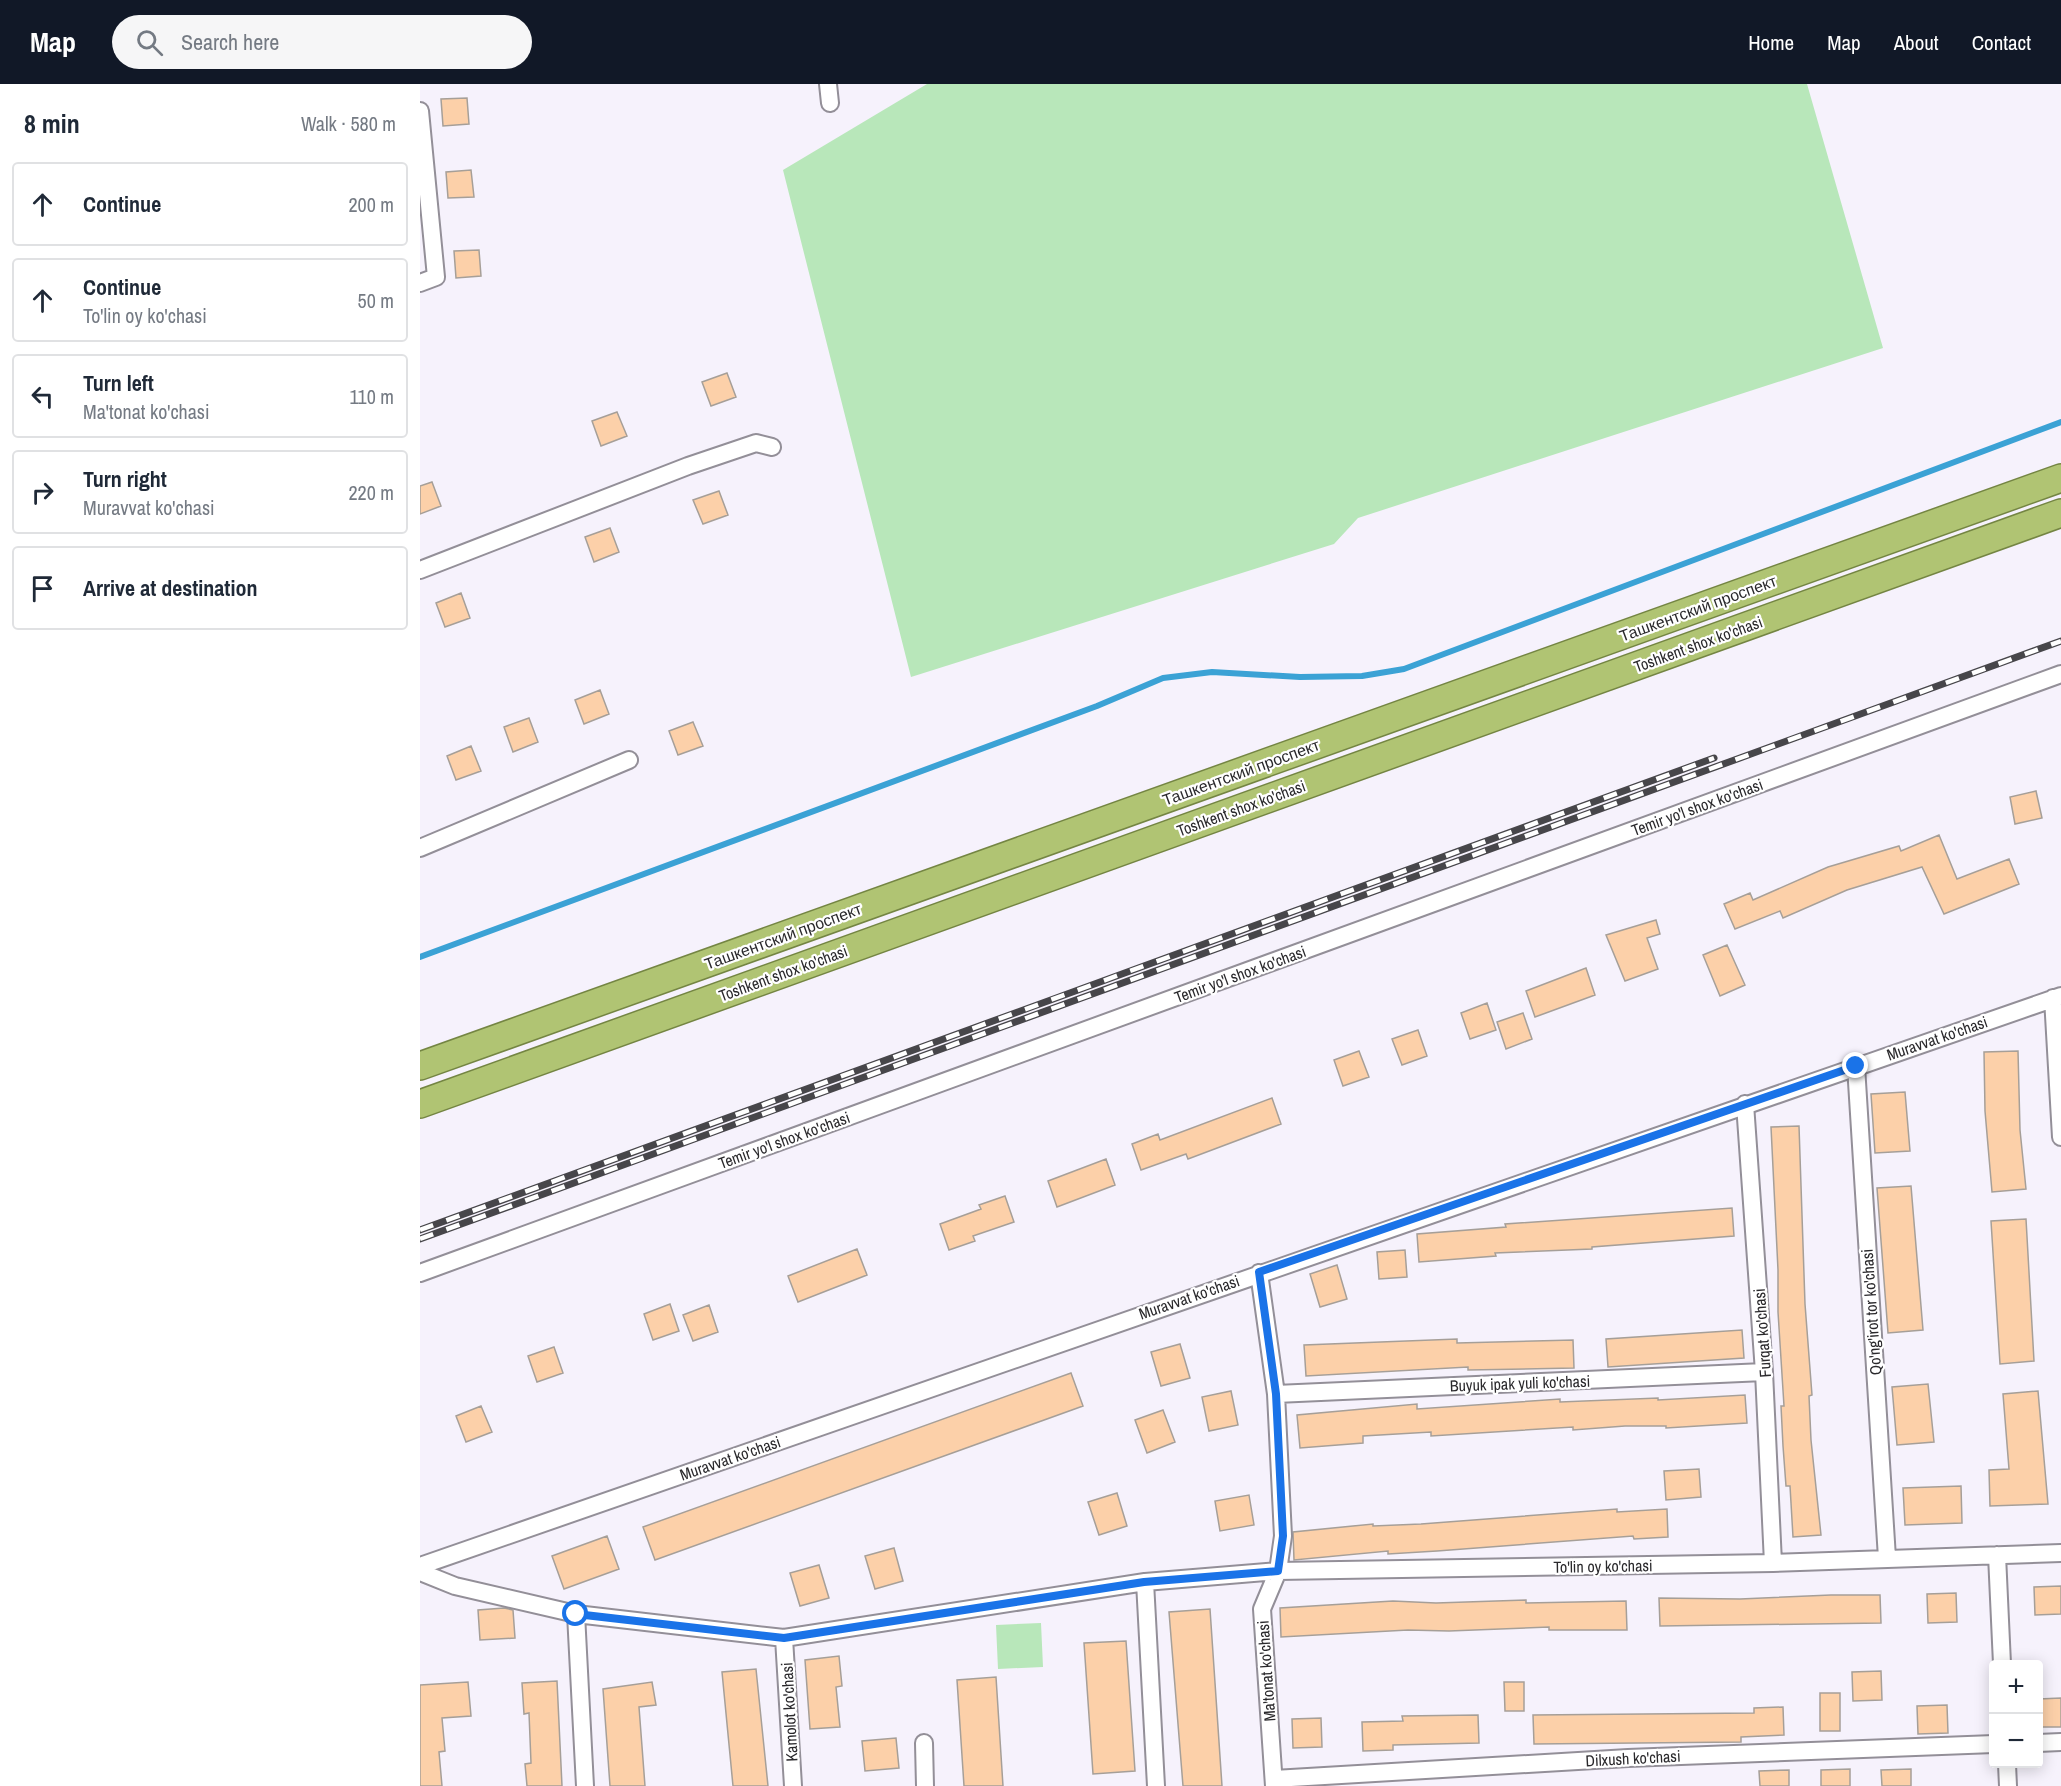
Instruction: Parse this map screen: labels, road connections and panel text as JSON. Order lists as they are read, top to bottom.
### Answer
{
  "streets": {
    "highway": ["Ташкентский проспект", "Toshkent shox ko'chasi"],
    "street": [
      "Temir yo'l shox ko'chasi",
      "Muravvat ko'chasi",
      "Qo'ng'irot tor ko'chasi",
      "Furqat ko'chasi",
      "Buyuk ipak yuli ko'chasi",
      "To'lin oy ko'chasi",
      "Ma'tonat ko'chasi",
      "Kamolot ko'chasi",
      "Dilxush ko'chasi"
    ]
  },
  "crossings": [
    ["Muravvat ko'chasi", "Qo'ng'irot tor ko'chasi"],
    ["Muravvat ko'chasi", "Furqat ko'chasi"],
    ["Muravvat ko'chasi", "Ma'tonat ko'chasi"],
    ["Qo'ng'irot tor ko'chasi", "To'lin oy ko'chasi"],
    ["Furqat ko'chasi", "Buyuk ipak yuli ko'chasi"],
    ["Furqat ko'chasi", "To'lin oy ko'chasi"],
    ["Buyuk ipak yuli ko'chasi", "Ma'tonat ko'chasi"],
    ["To'lin oy ko'chasi", "Ma'tonat ko'chasi"],
    ["To'lin oy ko'chasi", "Kamolot ko'chasi"],
    ["Ma'tonat ko'chasi", "Dilxush ko'chasi"]
  ],
  "page": {
    "header": "Map",
    "search": "Search here",
    "nav": [
      "Home",
      "Map",
      "About",
      "Contact"
    ],
    "heading": ["8 min", "Walk · 580 m"],
    "list": [
      ["Continue", "200 m"],
      ["Continue", "To'lin oy ko'chasi", "50 m"],
      ["Turn left", "Ma'tonat ko'chasi", "110 m"],
      ["Turn right", "Muravvat ko'chasi", "220 m"],
      "Arrive at destination"
    ],
    "map_buttons": ["+", "−"]
  }
}
